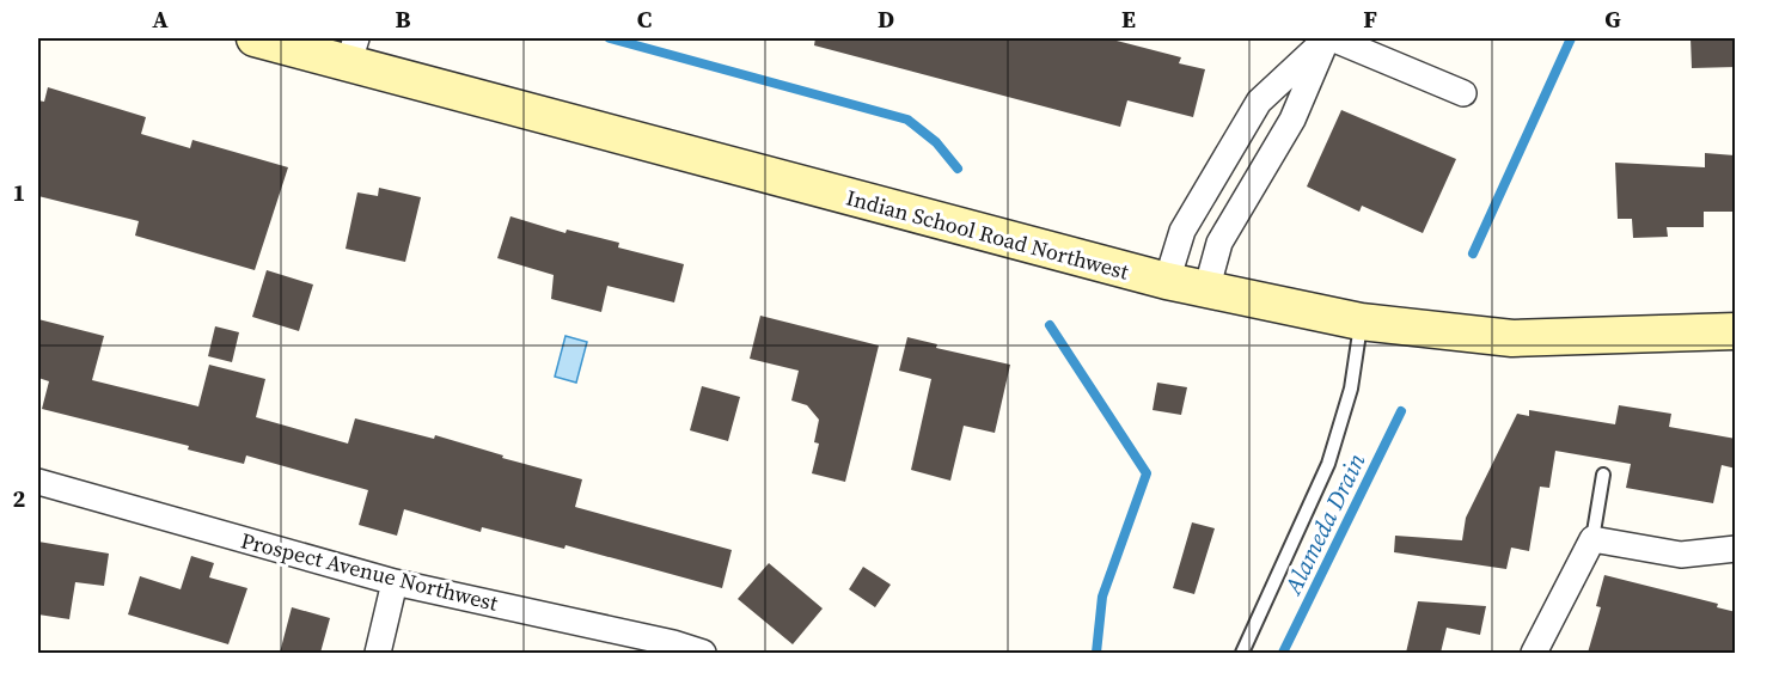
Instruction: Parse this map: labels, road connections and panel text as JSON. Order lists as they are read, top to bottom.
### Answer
{
  "streets": {
    "main road": ["Indian School Road Northwest"],
    "street": ["Prospect Avenue Northwest"]
  },
  "water": ["Alameda Drain"],
  "grid": {
    "columns": [
      "A",
      "B",
      "C",
      "D",
      "E",
      "F",
      "G"
    ],
    "rows": ["1", "2"]
  }
}
